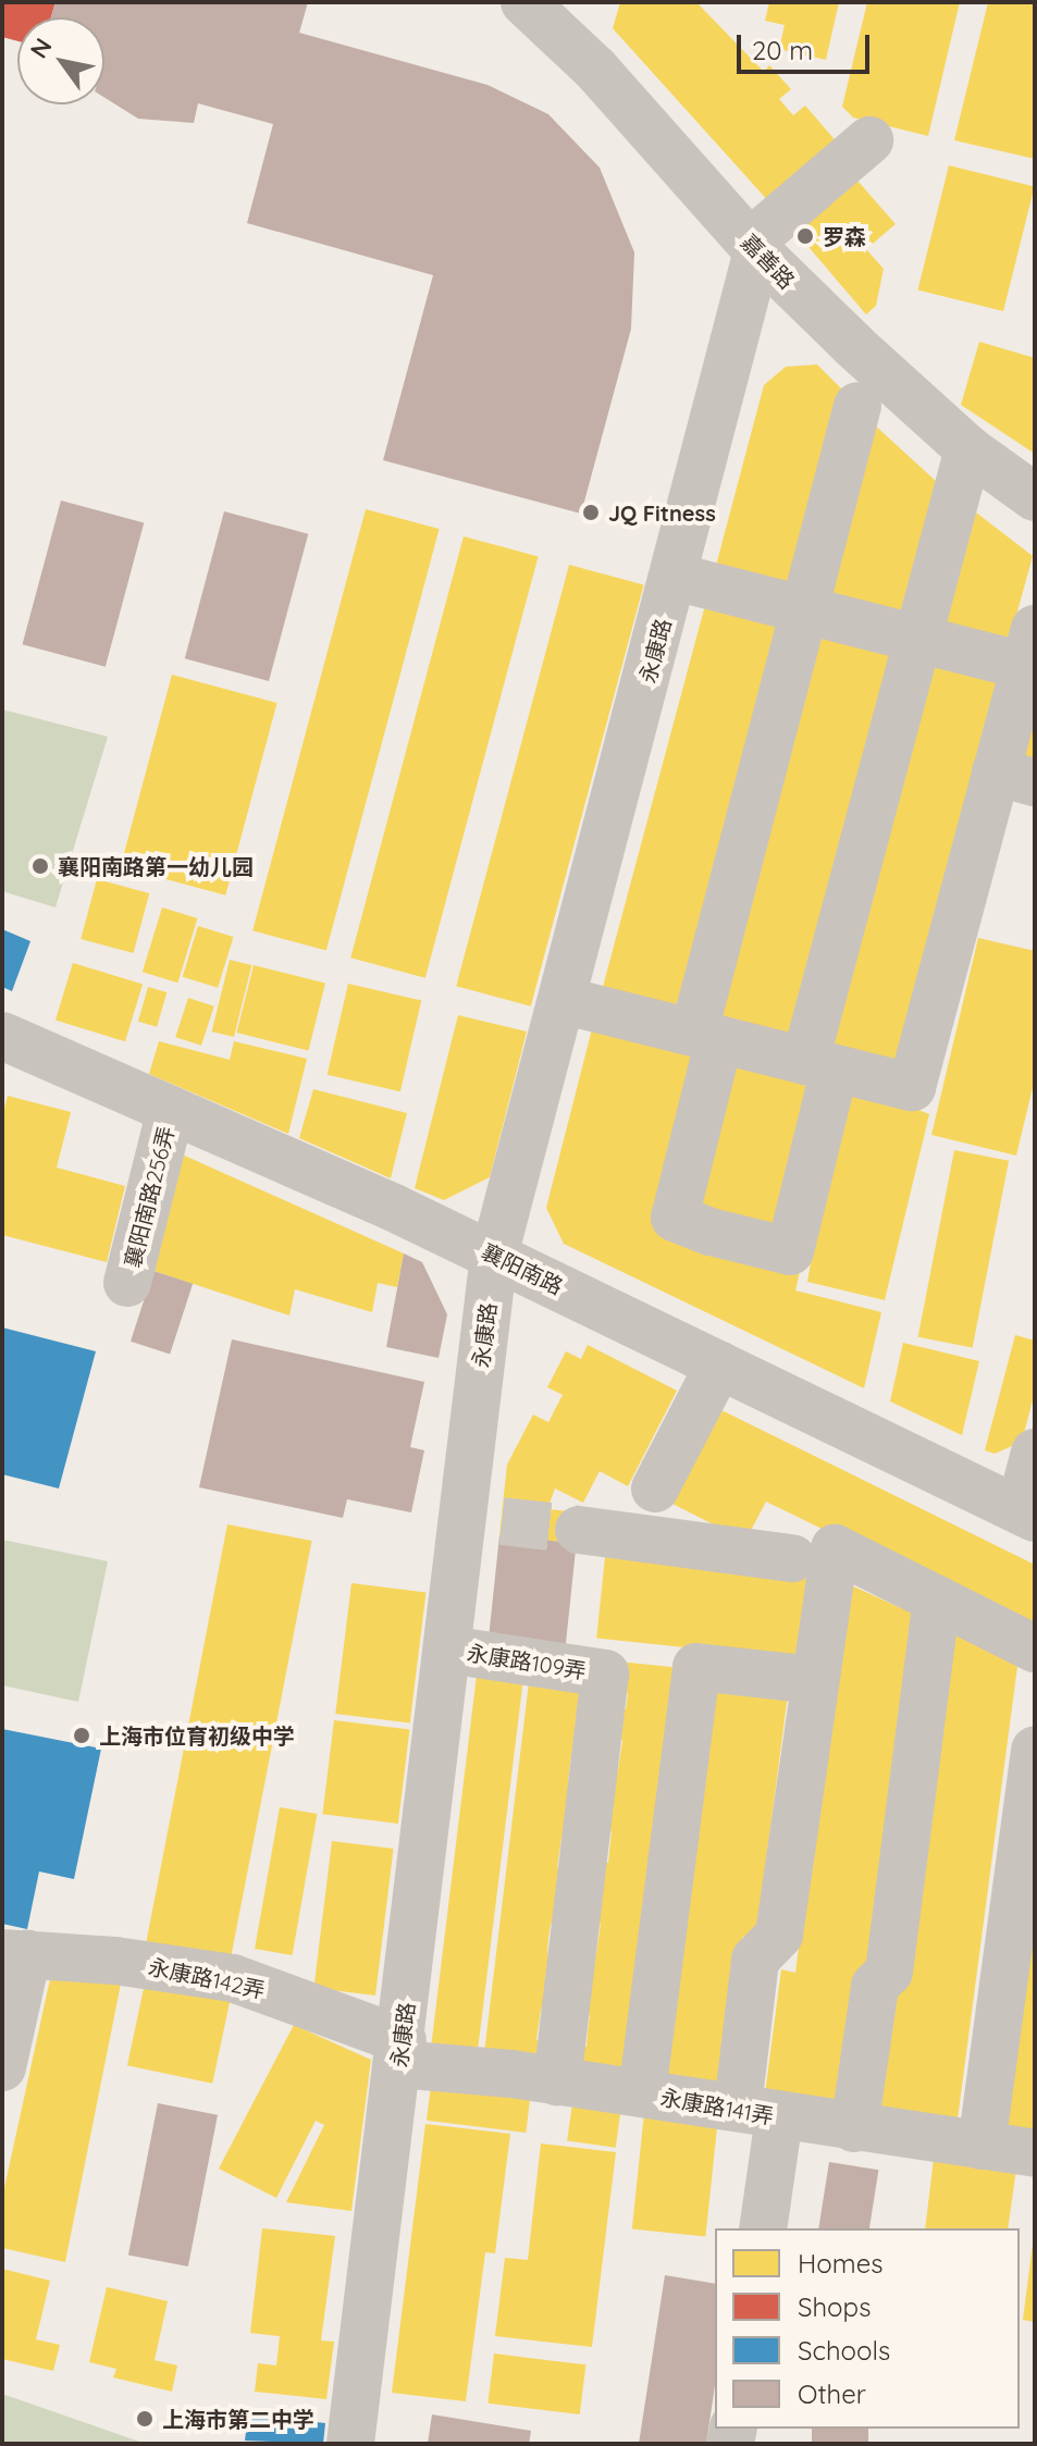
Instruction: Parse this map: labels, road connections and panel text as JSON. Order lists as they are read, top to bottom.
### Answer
{
  "streets": {
    "street": [
      "嘉善路",
      "永康路",
      "襄阳南路256弄",
      "襄阳南路",
      "永康路109弄",
      "永康路142弄",
      "永康路141弄"
    ]
  },
  "crossings": [
    ["嘉善路", "永康路"],
    ["永康路", "襄阳南路"],
    ["永康路", "永康路109弄"],
    ["永康路", "永康路142弄"],
    ["永康路", "永康路141弄"],
    ["襄阳南路256弄", "襄阳南路"],
    ["永康路109弄", "永康路141弄"],
    ["永康路142弄", "永康路141弄"]
  ],
  "places": [
    "罗森",
    "JQ Fitness",
    "襄阳南路第一幼儿园",
    "上海市位育初级中学",
    "上海市第二中学"
  ],
  "legend": [
    "Homes",
    "Shops",
    "Schools",
    "Other"
  ],
  "scale_bar": "20 m",
  "north": "top left"
}
